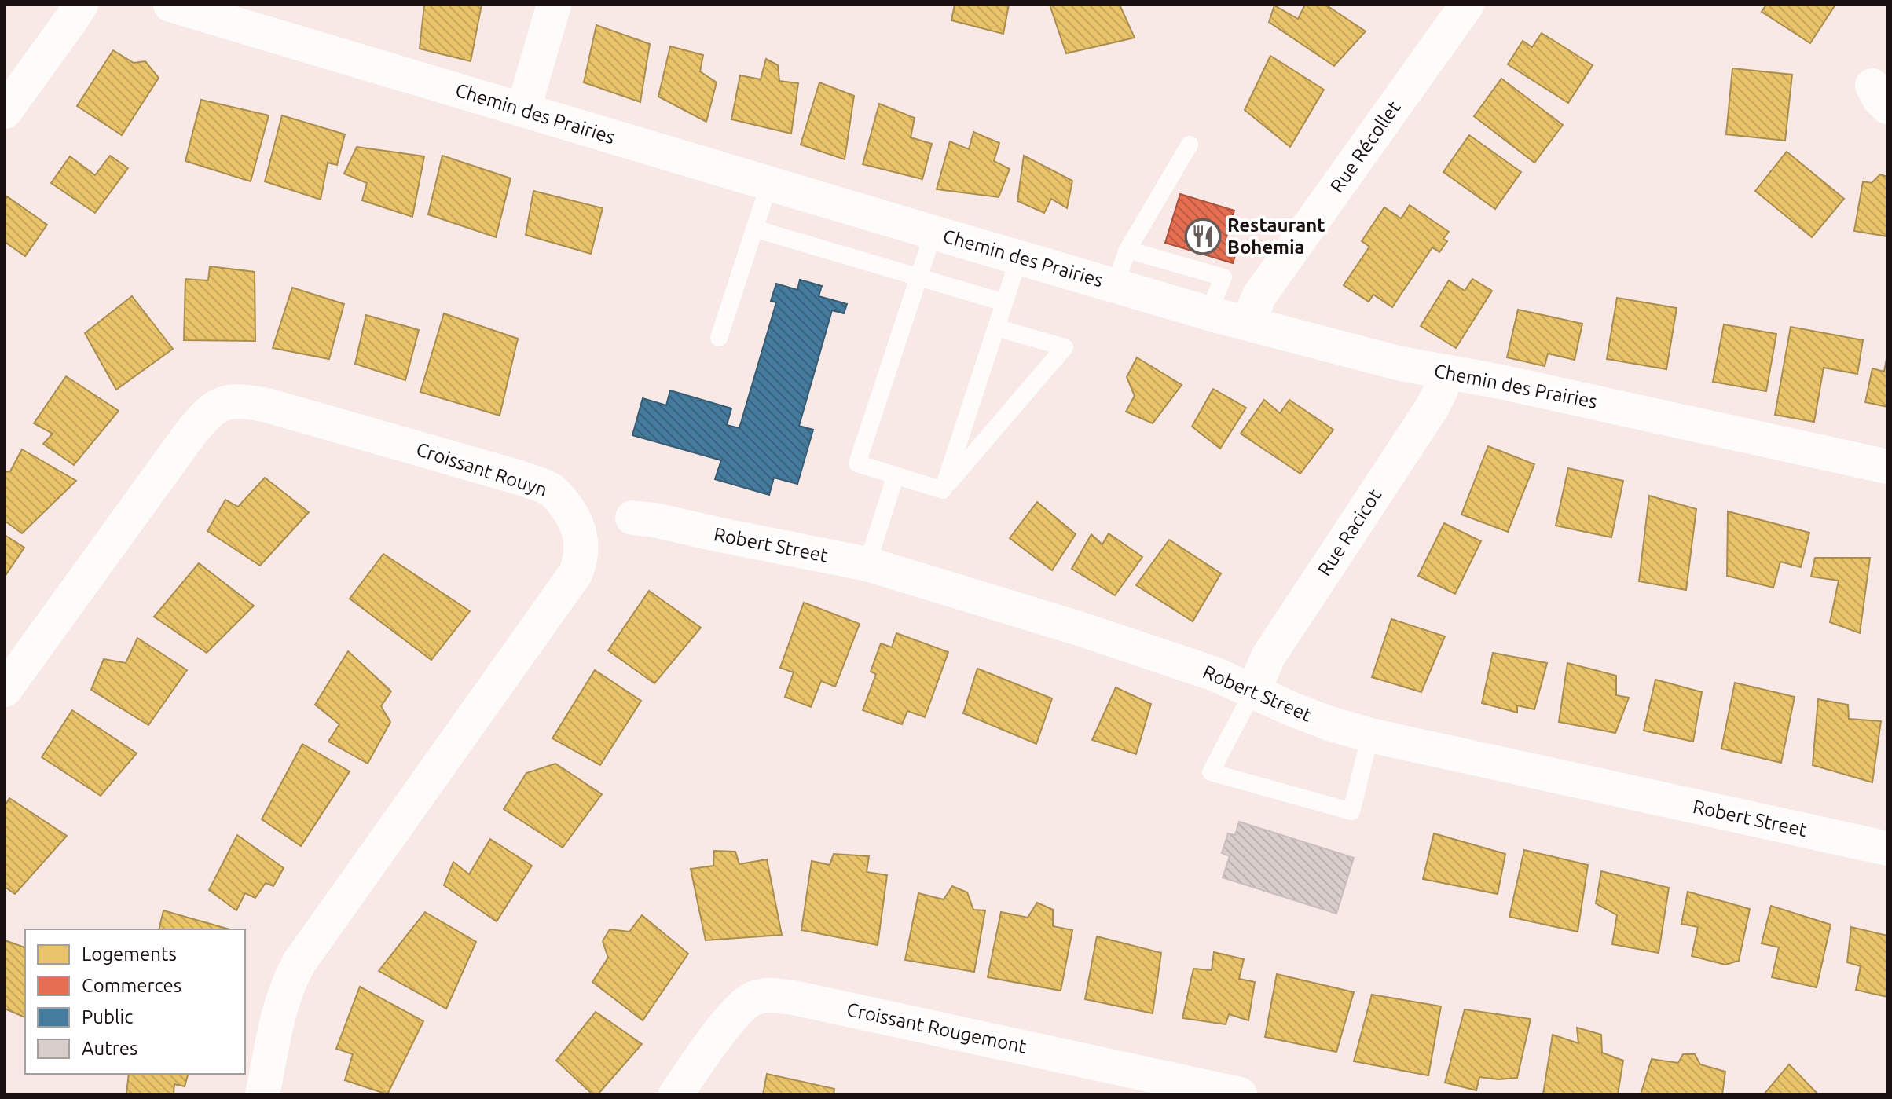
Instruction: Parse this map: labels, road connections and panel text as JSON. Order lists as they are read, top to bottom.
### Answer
{
  "streets": {
    "street": [
      "Chemin des Prairies",
      "Rue Récollet",
      "Croissant Rouyn",
      "Rue Racicot",
      "Robert Street",
      "Croissant Rougemont"
    ]
  },
  "crossings": [
    ["Chemin des Prairies", "Rue Récollet"],
    ["Chemin des Prairies", "Rue Racicot"],
    ["Rue Racicot", "Robert Street"]
  ],
  "places": {
    "restaurant": ["Restaurant Bohemia"]
  },
  "legend": [
    "Logements",
    "Commerces",
    "Public",
    "Autres"
  ]
}
